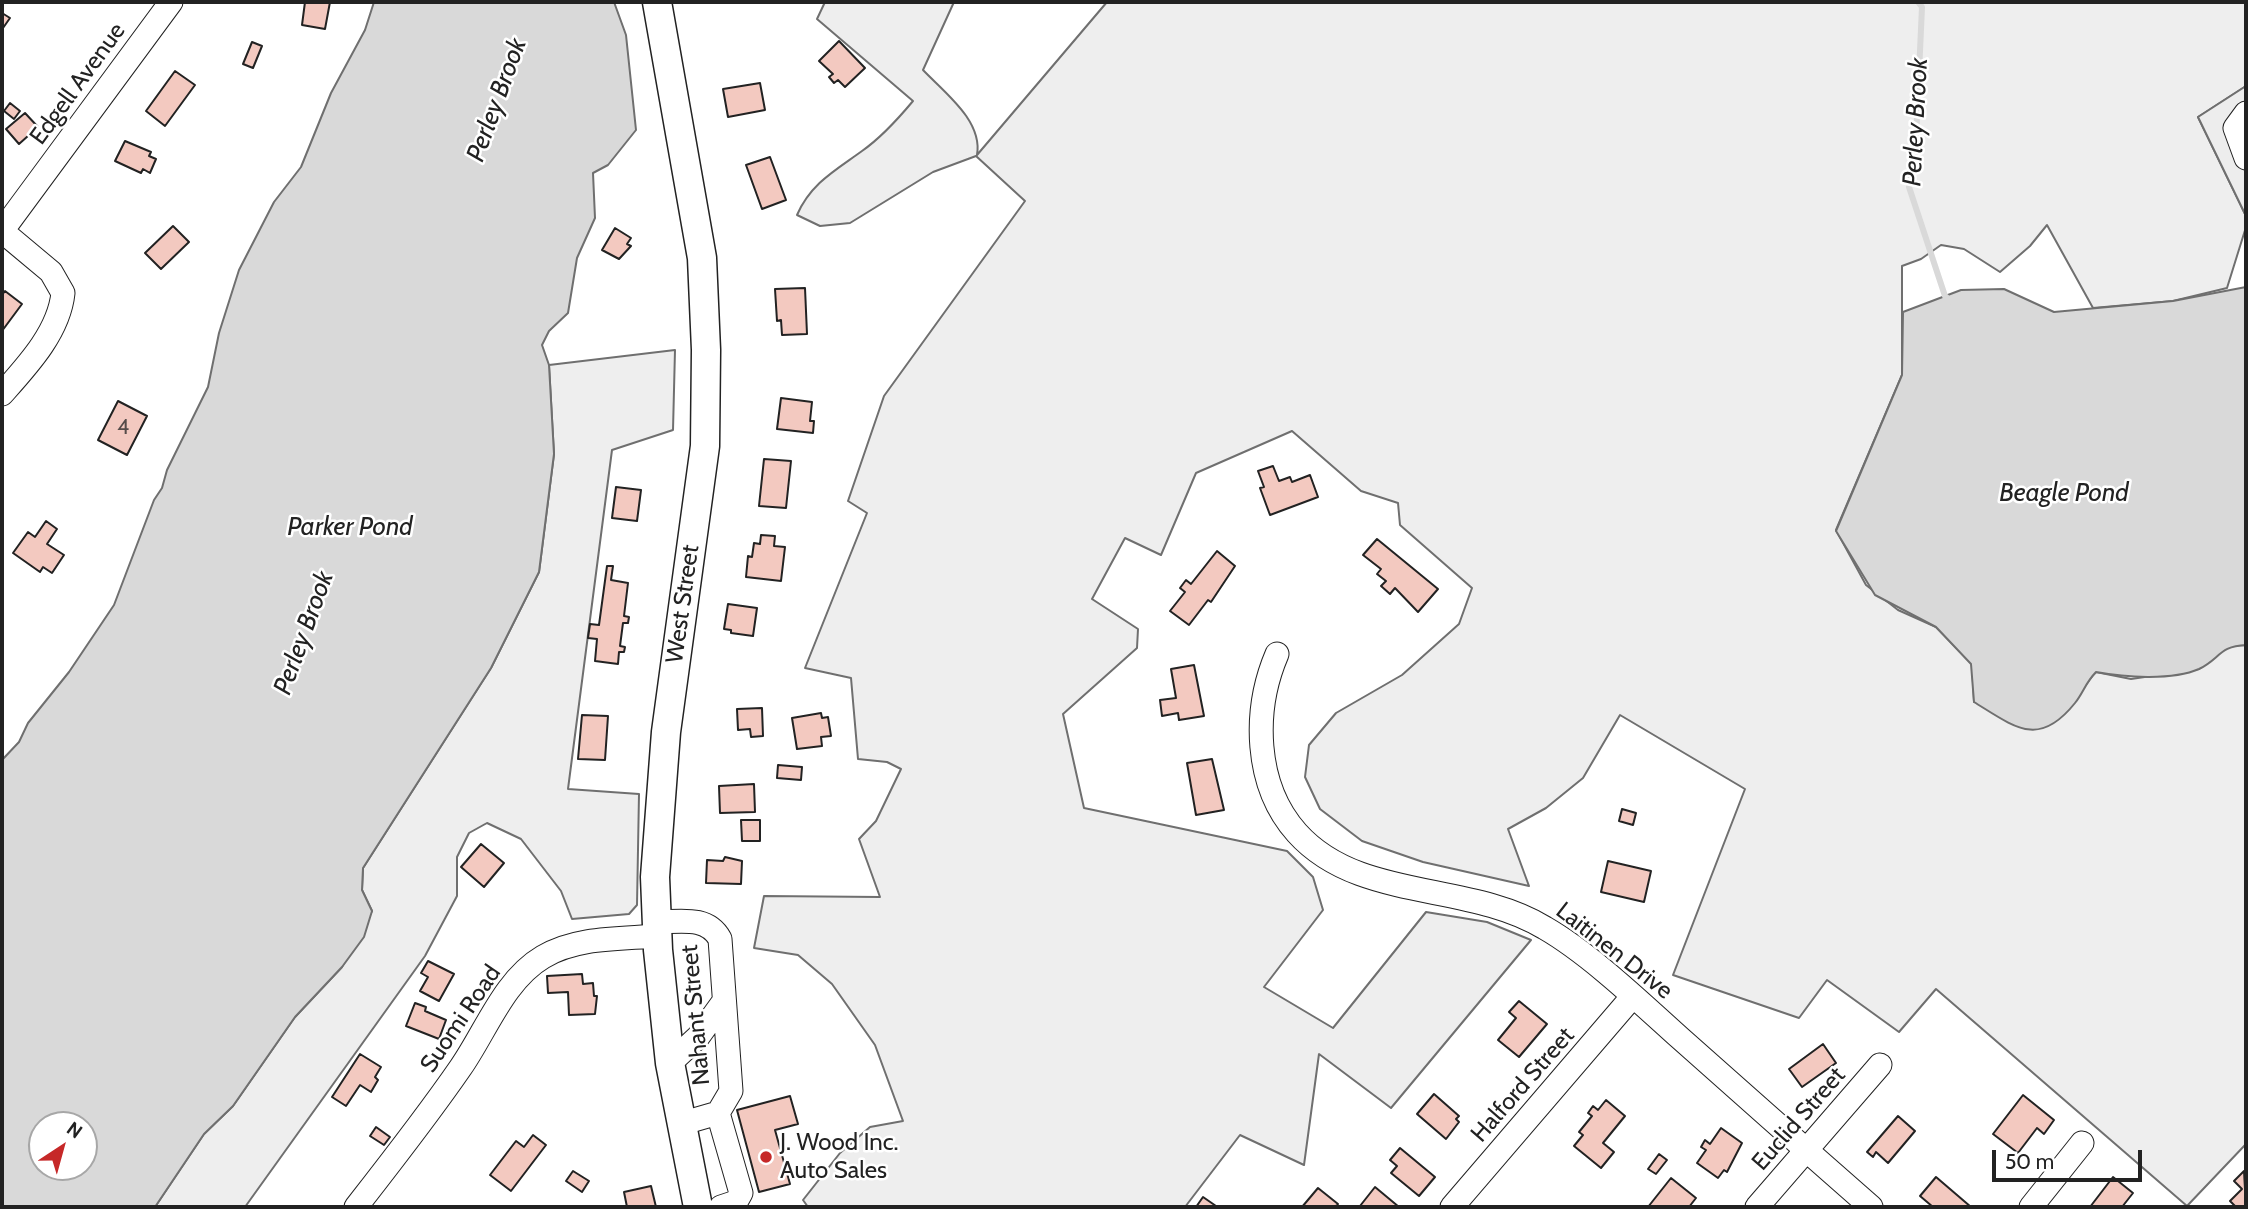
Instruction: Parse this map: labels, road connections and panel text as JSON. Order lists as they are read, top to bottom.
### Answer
{
  "streets": {
    "main road": ["West Street"],
    "street": [
      "Edgell Avenue",
      "Laitinen Drive",
      "Nahant Street",
      "Suomi Road",
      "Halford Street",
      "Euclid Street"
    ]
  },
  "crossings": [
    ["West Street", "Nahant Street"],
    ["West Street", "Suomi Road"],
    ["Laitinen Drive", "Halford Street"],
    ["Laitinen Drive", "Euclid Street"],
    ["Nahant Street", "Suomi Road"]
  ],
  "water": ["Perley Brook", "Beagle Pond", "Parker Pond"],
  "places": ["J. Wood Inc. Auto Sales"],
  "house_numbers": ["4"],
  "scale_bar": "50 m",
  "north": "top right"
}
